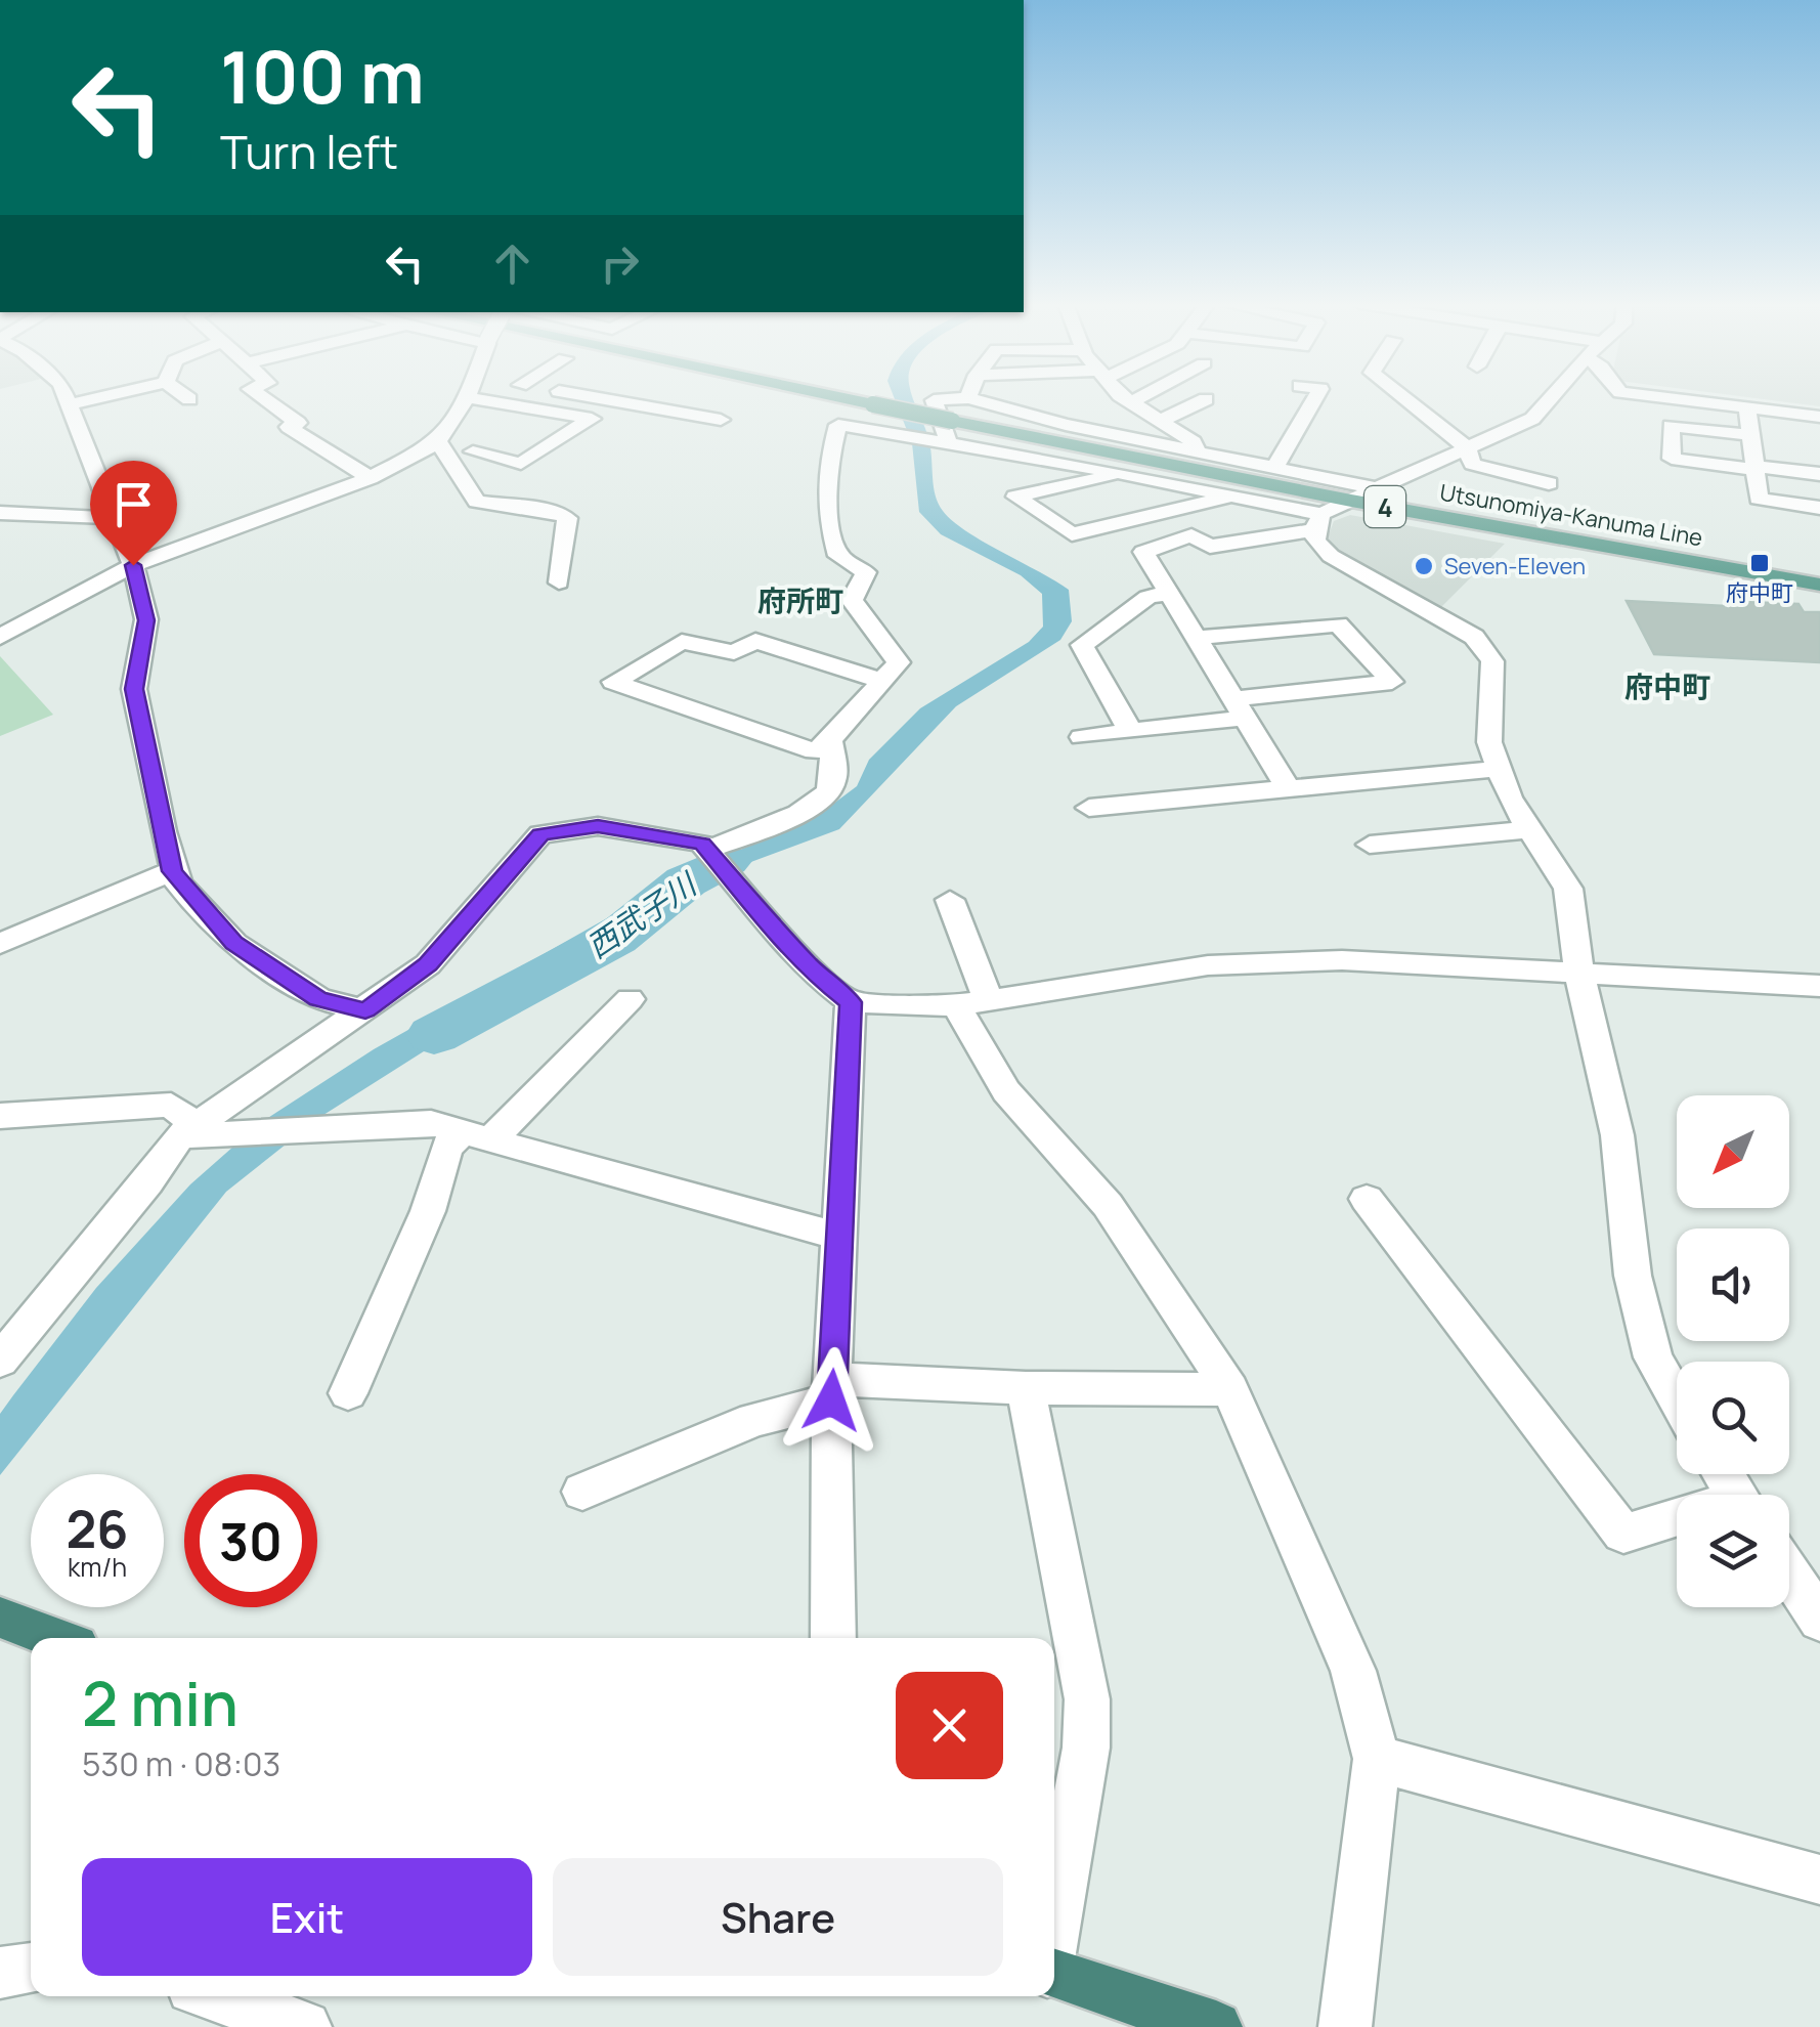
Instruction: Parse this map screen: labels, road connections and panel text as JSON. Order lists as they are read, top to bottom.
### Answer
{
  "streets": {
    "main road": ["4", "Utsunomiya-Kanuma Line"]
  },
  "districts": ["府所町", "府中町"],
  "water": ["西武子川"],
  "places": {
    "transit": ["府中町"],
    "other": ["Seven-Eleven"]
  },
  "north": "bottom left",
  "page": {
    "turn": ["100 m", "Turn left"],
    "speed": "26 km/h",
    "limit": "30",
    "heading": ["2 min", "530 m · 08:03"],
    "buttons": ["Exit", "Share"]
  }
}
